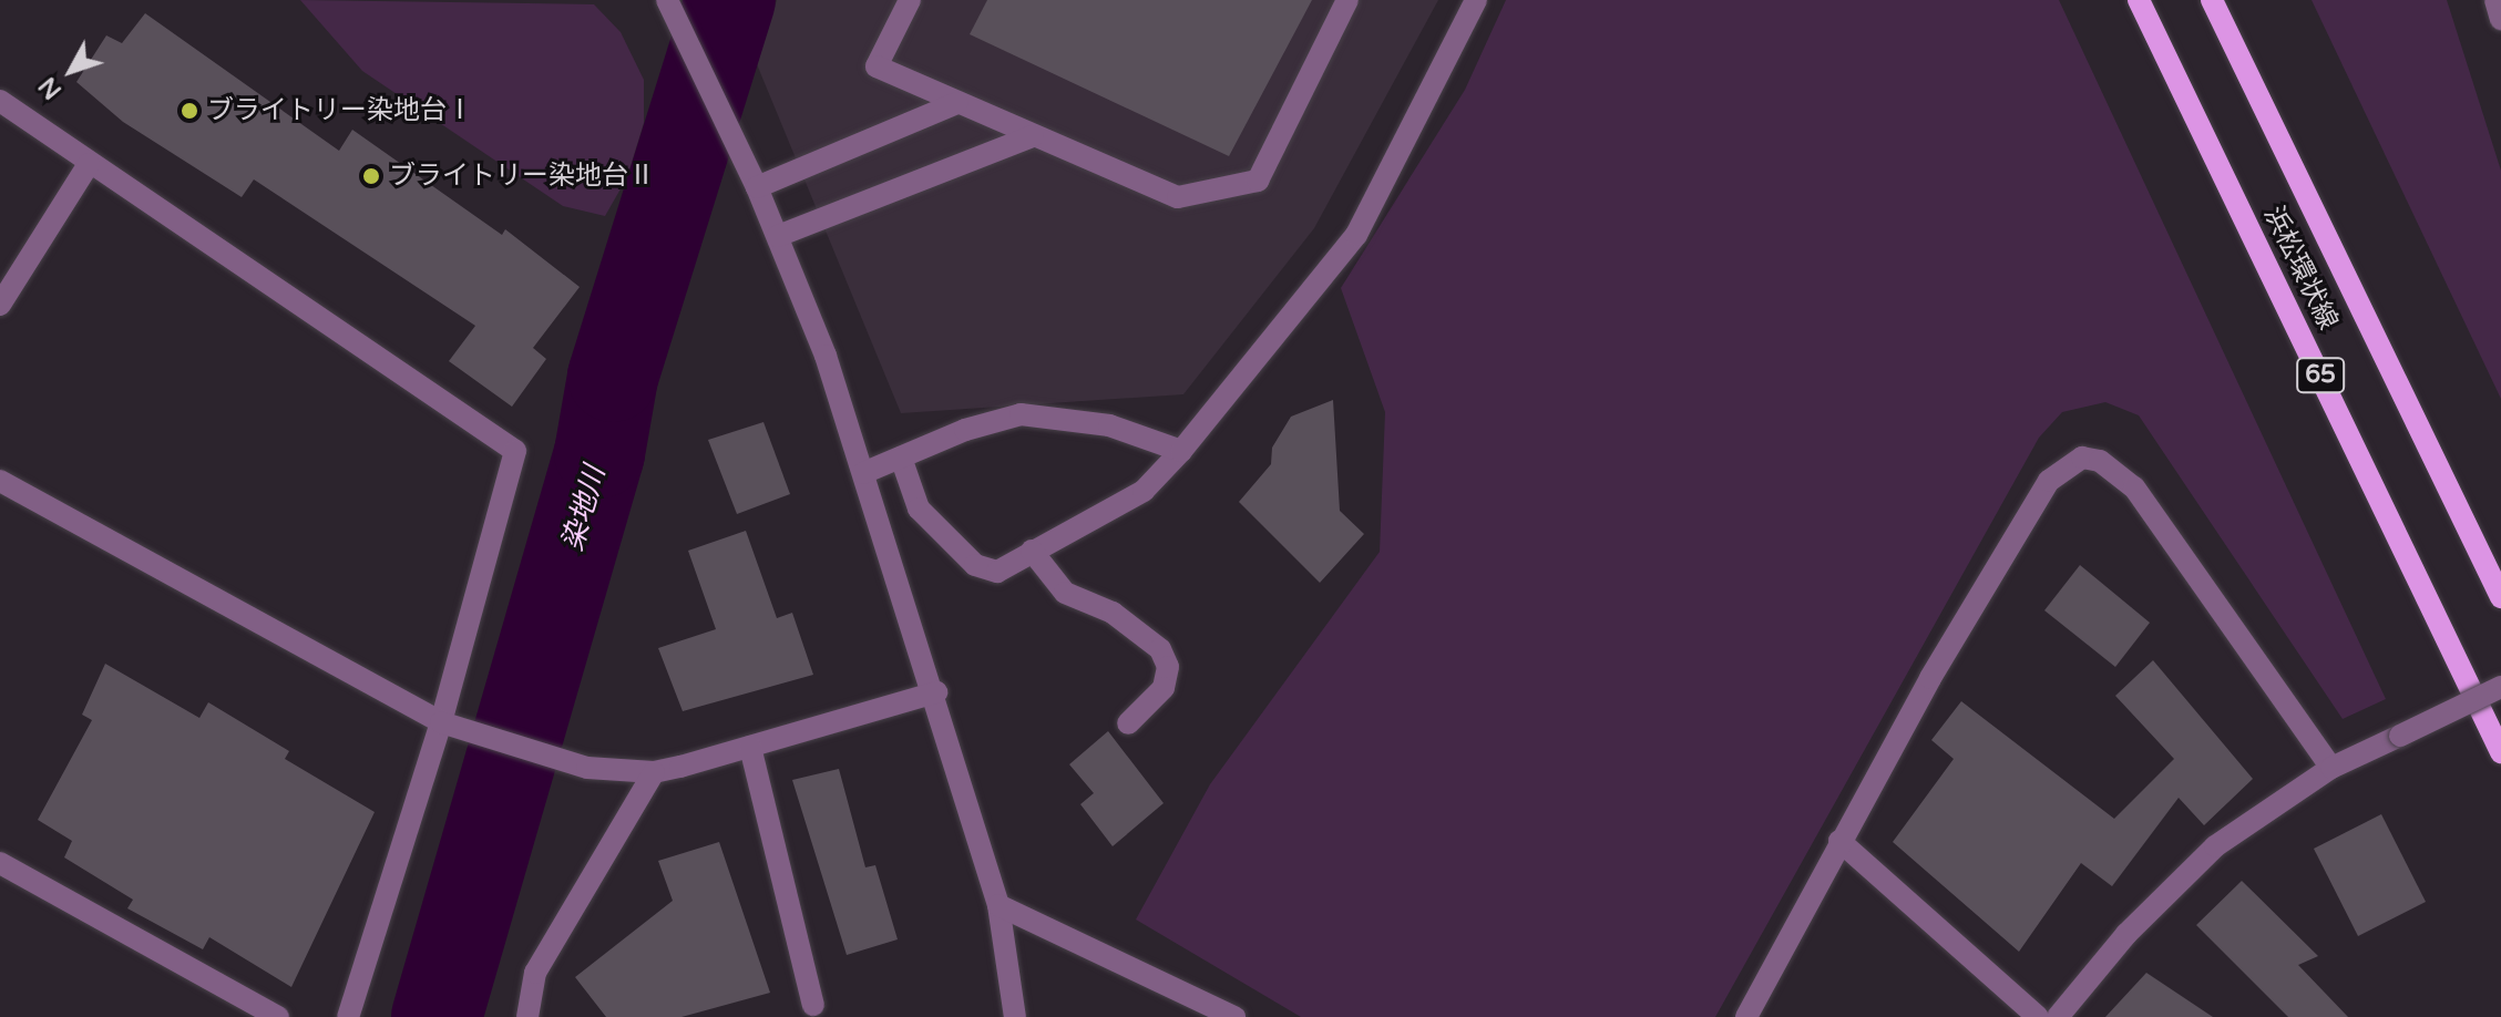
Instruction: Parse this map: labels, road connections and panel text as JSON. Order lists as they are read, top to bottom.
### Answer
{
  "streets": {
    "main road": ["浜松環状線", "65"]
  },
  "water": ["染地川"],
  "places": ["ブライトリー染地台Ⅰ", "ブライトリー染地台Ⅱ"],
  "north": "bottom left"
}
